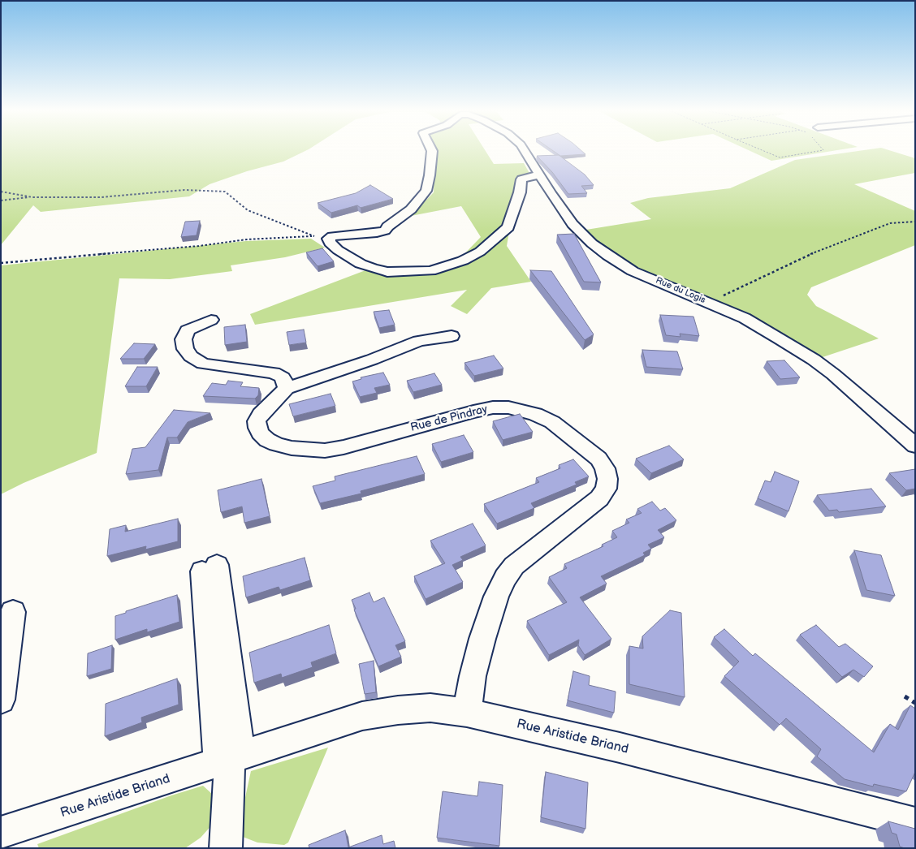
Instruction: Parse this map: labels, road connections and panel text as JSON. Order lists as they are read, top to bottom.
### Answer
{
  "streets": {
    "street": ["Rue du Logis", "Rue de Pindray", "Rue Aristide Briand"]
  },
  "crossings": [
    ["Rue de Pindray", "Rue Aristide Briand"]
  ]
}
